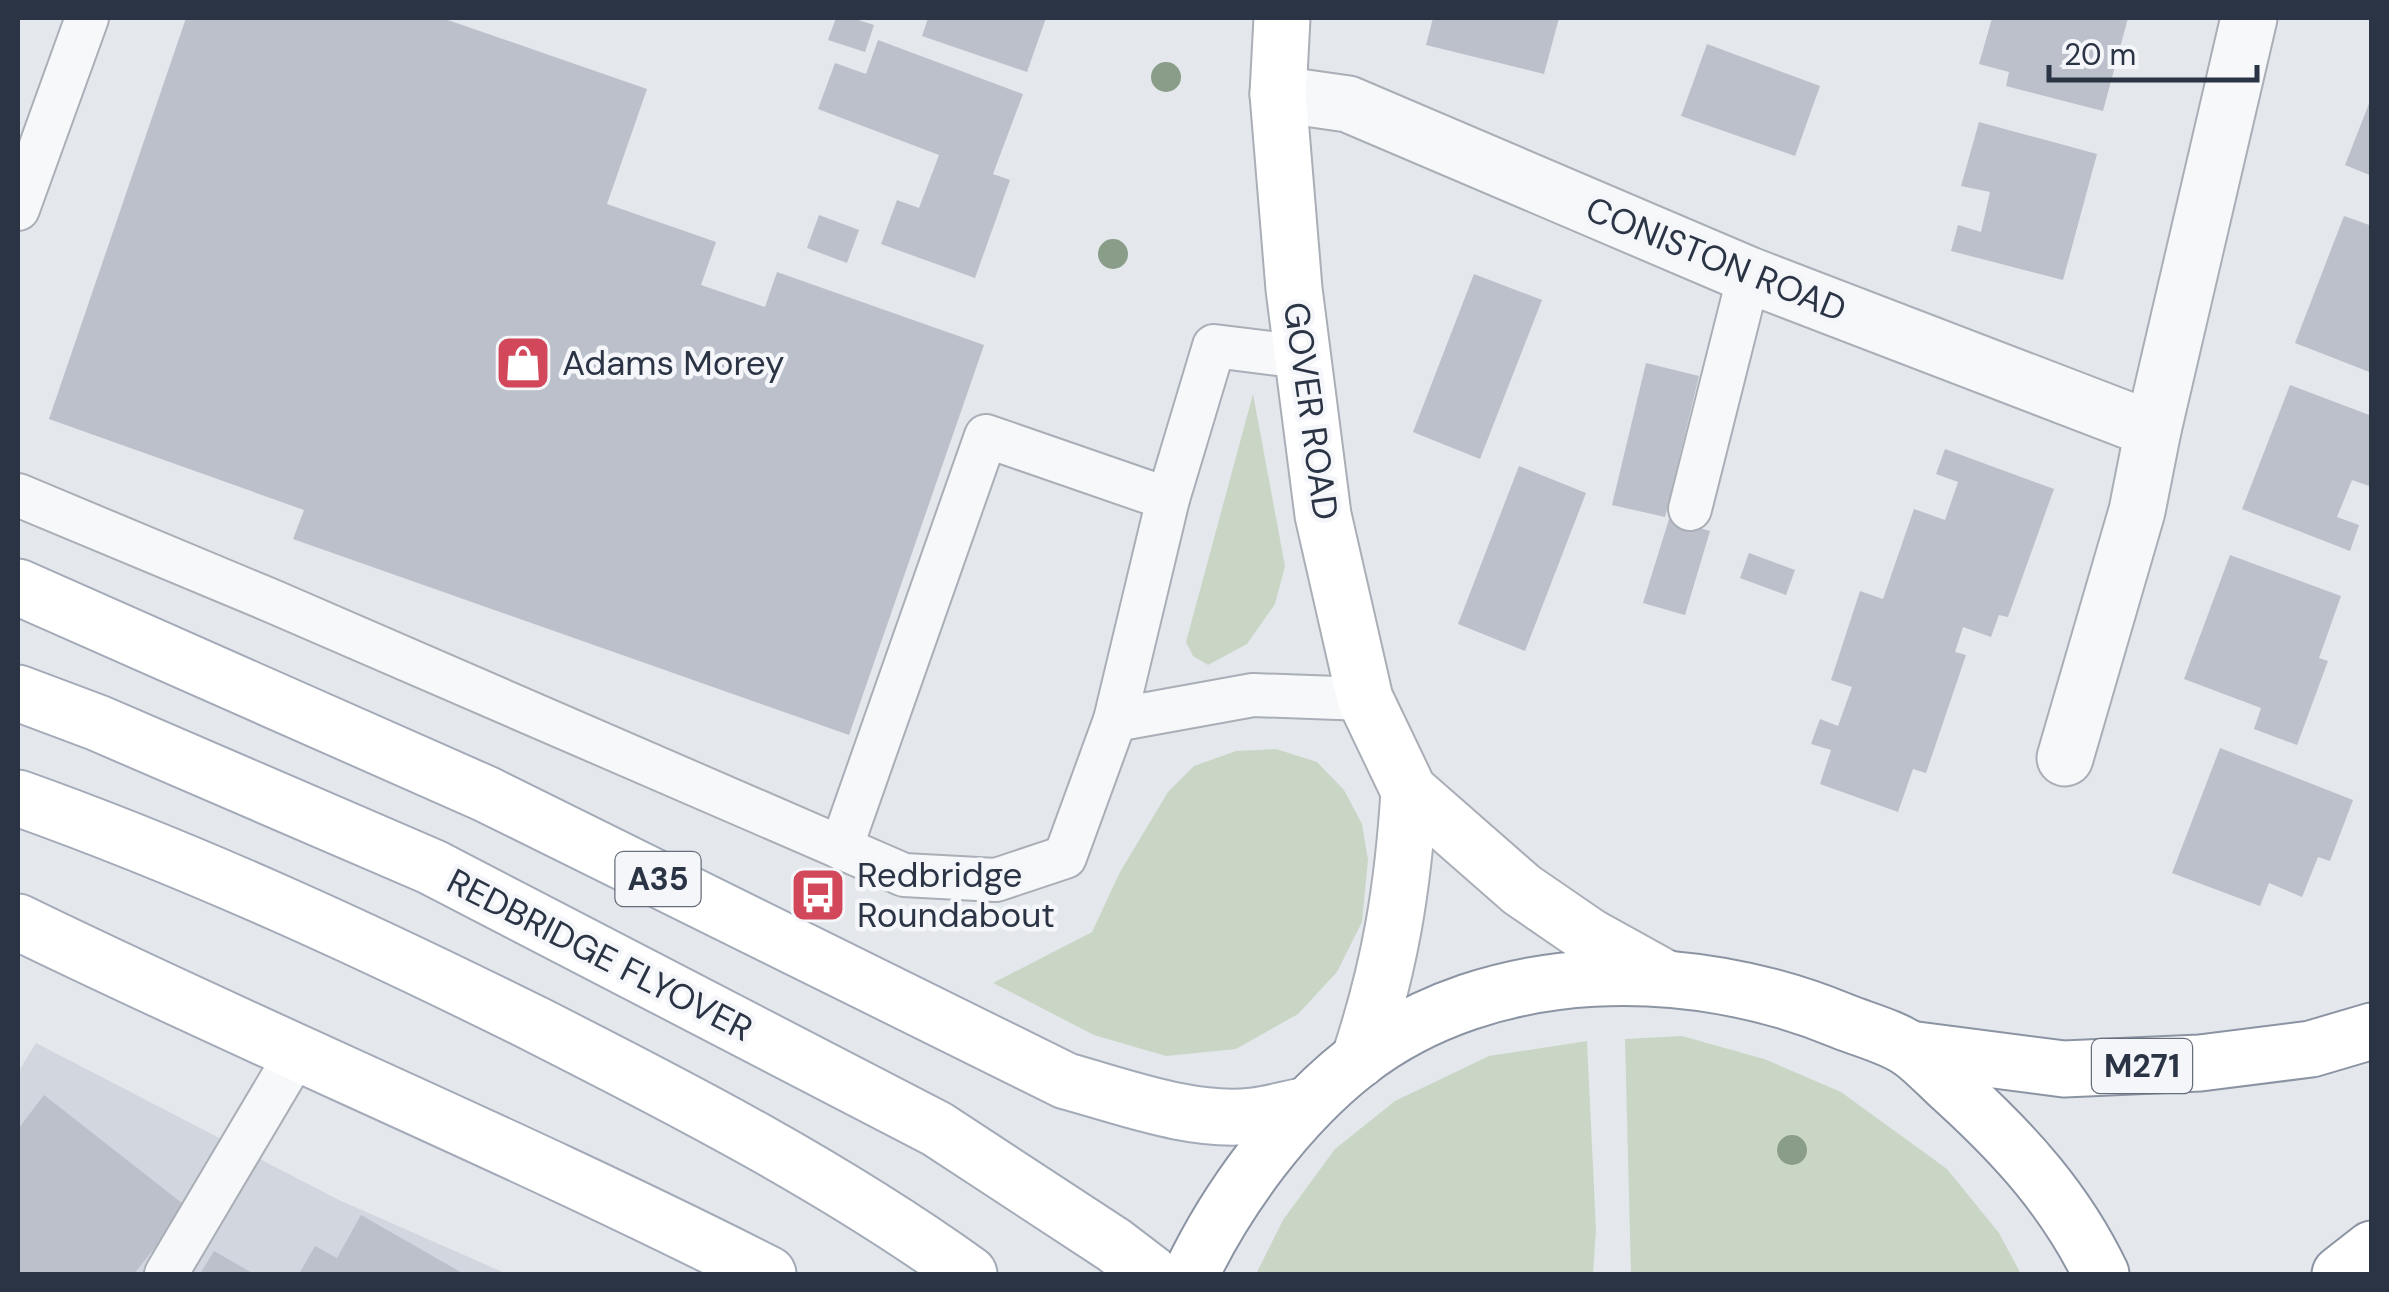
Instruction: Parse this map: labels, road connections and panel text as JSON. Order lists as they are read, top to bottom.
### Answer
{
  "streets": {
    "main road": [
      "GOVER ROAD",
      "A35",
      "REDBRIDGE FLYOVER",
      "M271"
    ],
    "street": ["CONISTON ROAD"]
  },
  "crossings": [
    ["CONISTON ROAD", "GOVER ROAD"]
  ],
  "places": {
    "shop": ["Adams Morey"],
    "bus stop": ["Redbridge Roundabout"]
  },
  "scale_bar": "20 m"
}
